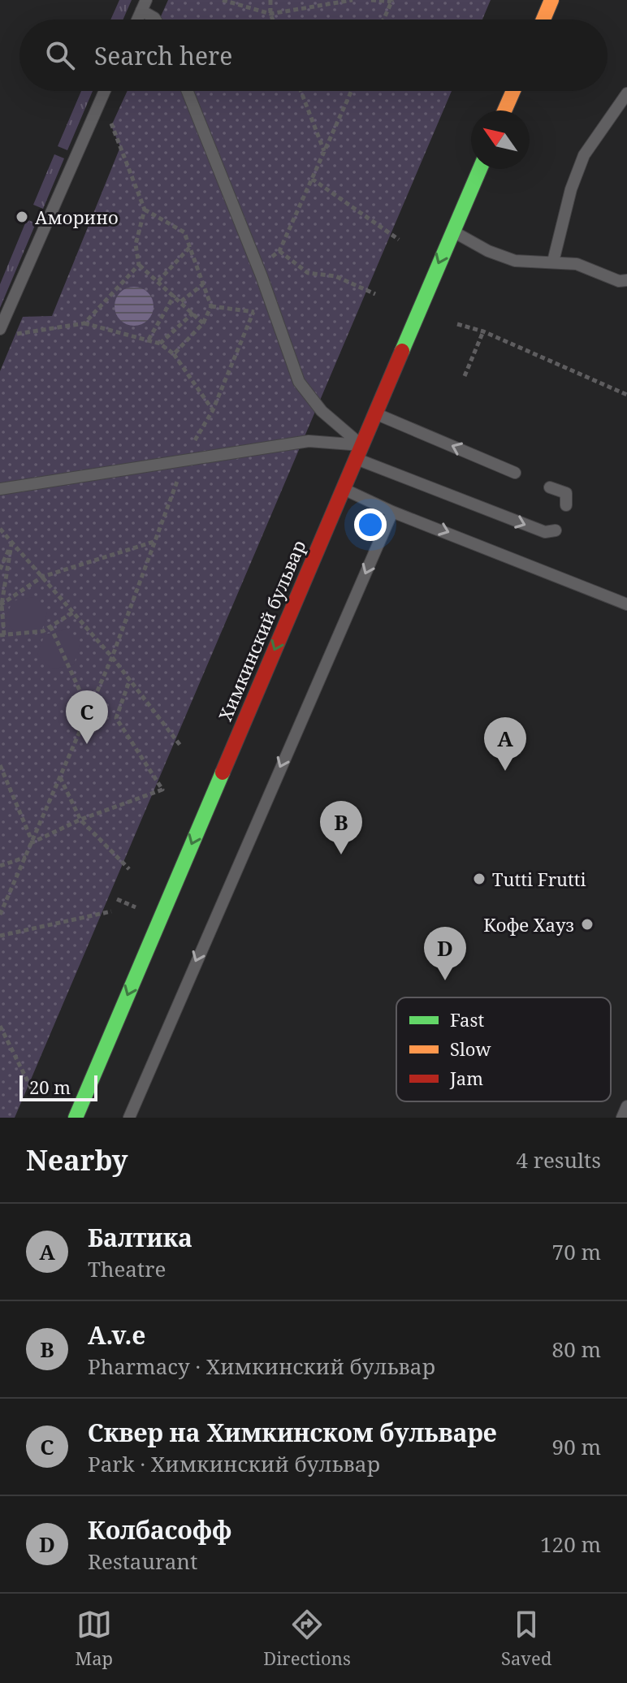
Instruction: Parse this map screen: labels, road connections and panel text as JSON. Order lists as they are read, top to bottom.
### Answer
{
  "streets": {
    "main road": ["Химкинский бульвар"]
  },
  "one_way": ["Химкинский бульвар"],
  "places": ["Аморино", "Tutti Frutti", "Кофе Хауз"],
  "legend": ["Fast", "Slow", "Jam"],
  "scale_bar": "20 m",
  "north": "top left",
  "page": {
    "search": "Search here",
    "pins": [
      "C",
      "A",
      "B",
      "D"
    ],
    "scale": "20 m",
    "heading": ["Nearby", "4 results"],
    "list": [
      {
        "mark": "A",
        "name": "Балтика",
        "note": "Theatre",
        "value": "70 m"
      },
      {
        "mark": "B",
        "name": "A.v.e",
        "note": "Pharmacy · Химкинский бульвар",
        "value": "80 m"
      },
      {
        "mark": "C",
        "name": "Сквер на Химкинском бульваре",
        "note": "Park · Химкинский бульвар",
        "value": "90 m"
      },
      {
        "mark": "D",
        "name": "Колбасофф",
        "note": "Restaurant",
        "value": "120 m"
      }
    ],
    "nav": ["Map", "Directions", "Saved"]
  }
}
